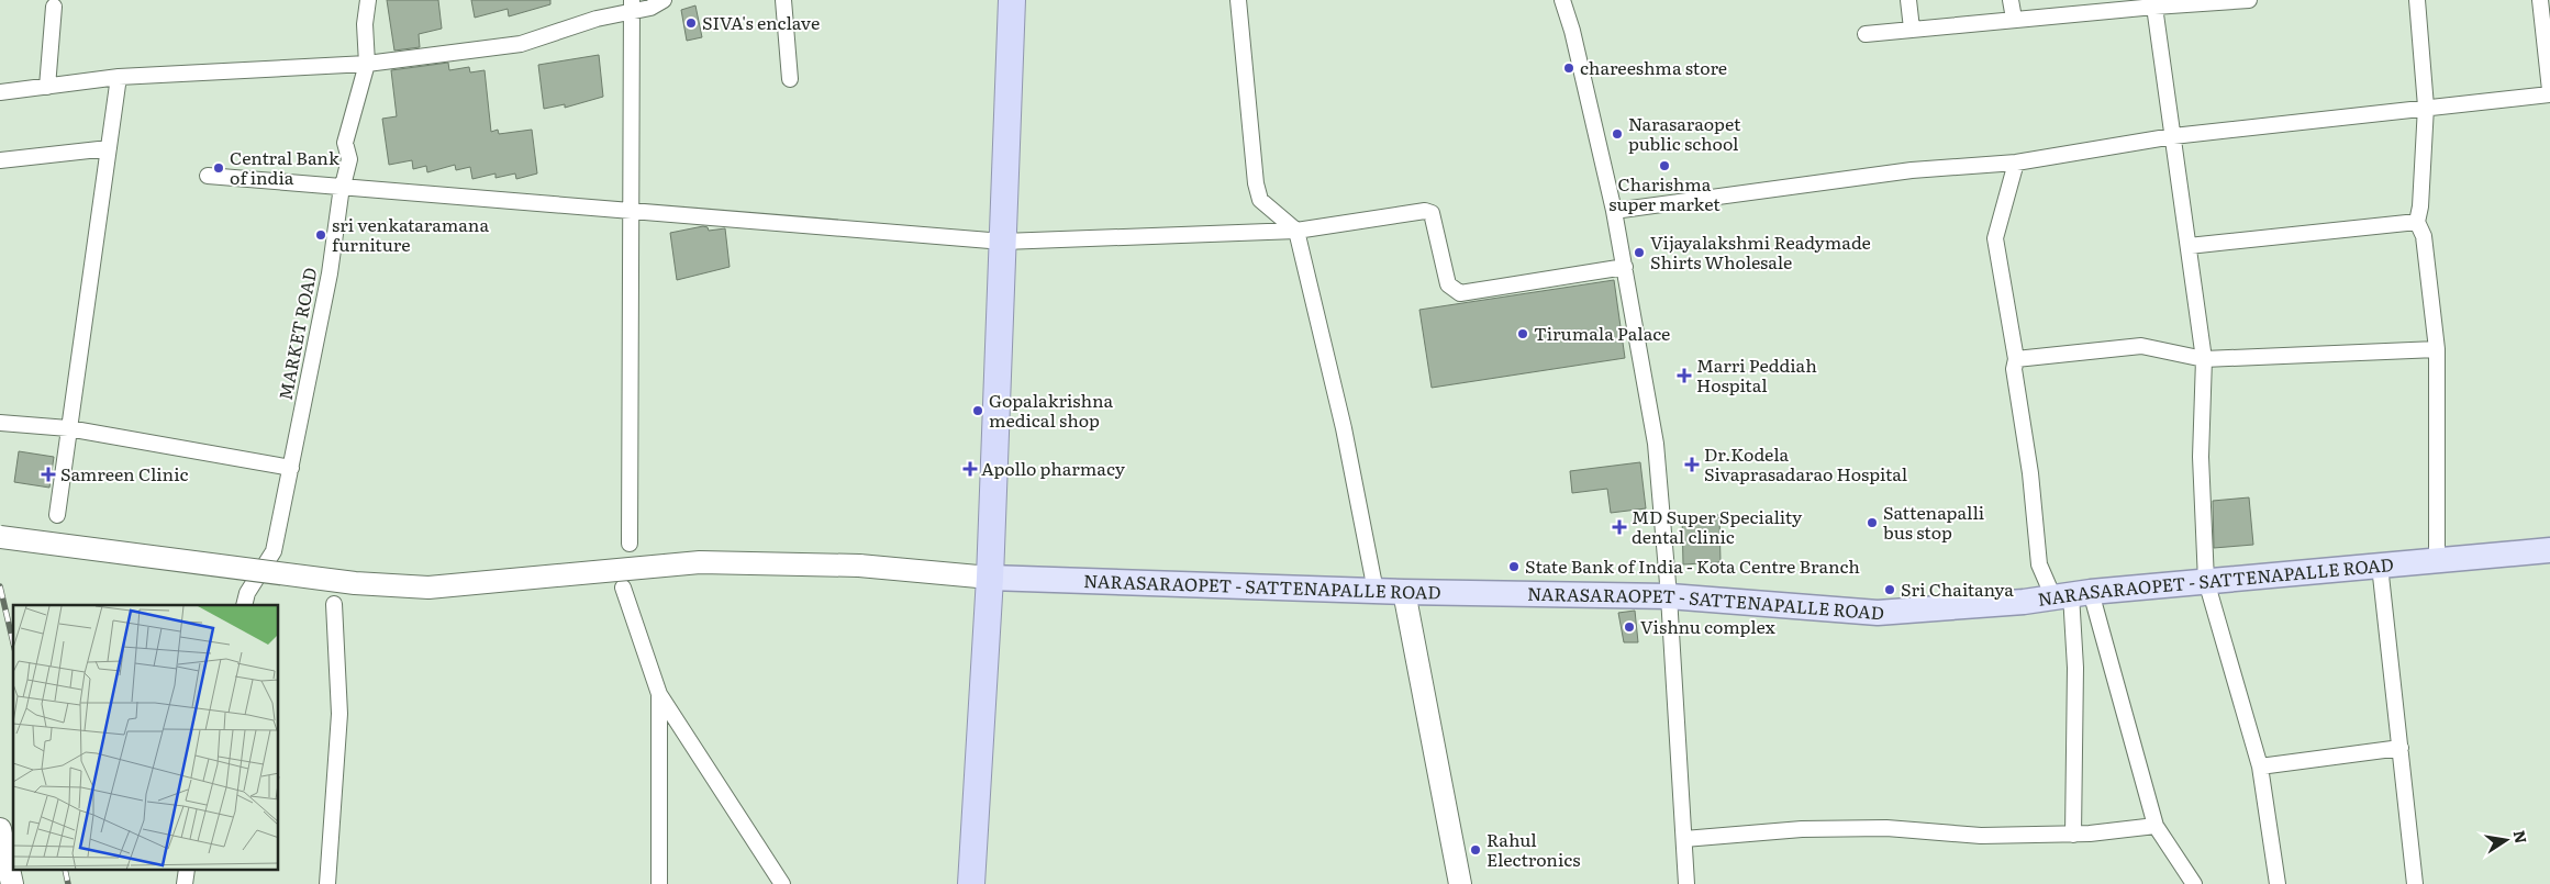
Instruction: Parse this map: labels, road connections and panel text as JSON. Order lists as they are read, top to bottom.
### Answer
{
  "streets": {
    "main road": ["NARASARAOPET - SATTENAPALLE ROAD"],
    "street": ["MARKET ROAD"]
  },
  "places": {
    "other": [
      "SIVA's enclave",
      "chareeshma store",
      "Narasaraopet public school",
      "Charishma super market",
      "Central Bank of india",
      "sri venkataramana furniture",
      "Vijayalakshmi Readymade Shirts Wholesale",
      "Tirumala Palace",
      "Gopalakrishna medical shop",
      "Sattenapalli bus stop",
      "State Bank of India - Kota Centre Branch",
      "Sri Chaitanya",
      "Vishnu complex",
      "Rahul Electronics"
    ],
    "health": [
      "Marri Peddiah Hospital",
      "Dr.Kodela Sivaprasadarao Hospital",
      "Apollo pharmacy",
      "Samreen Clinic",
      "MD Super Speciality dental clinic"
    ]
  },
  "north": "right"
}
